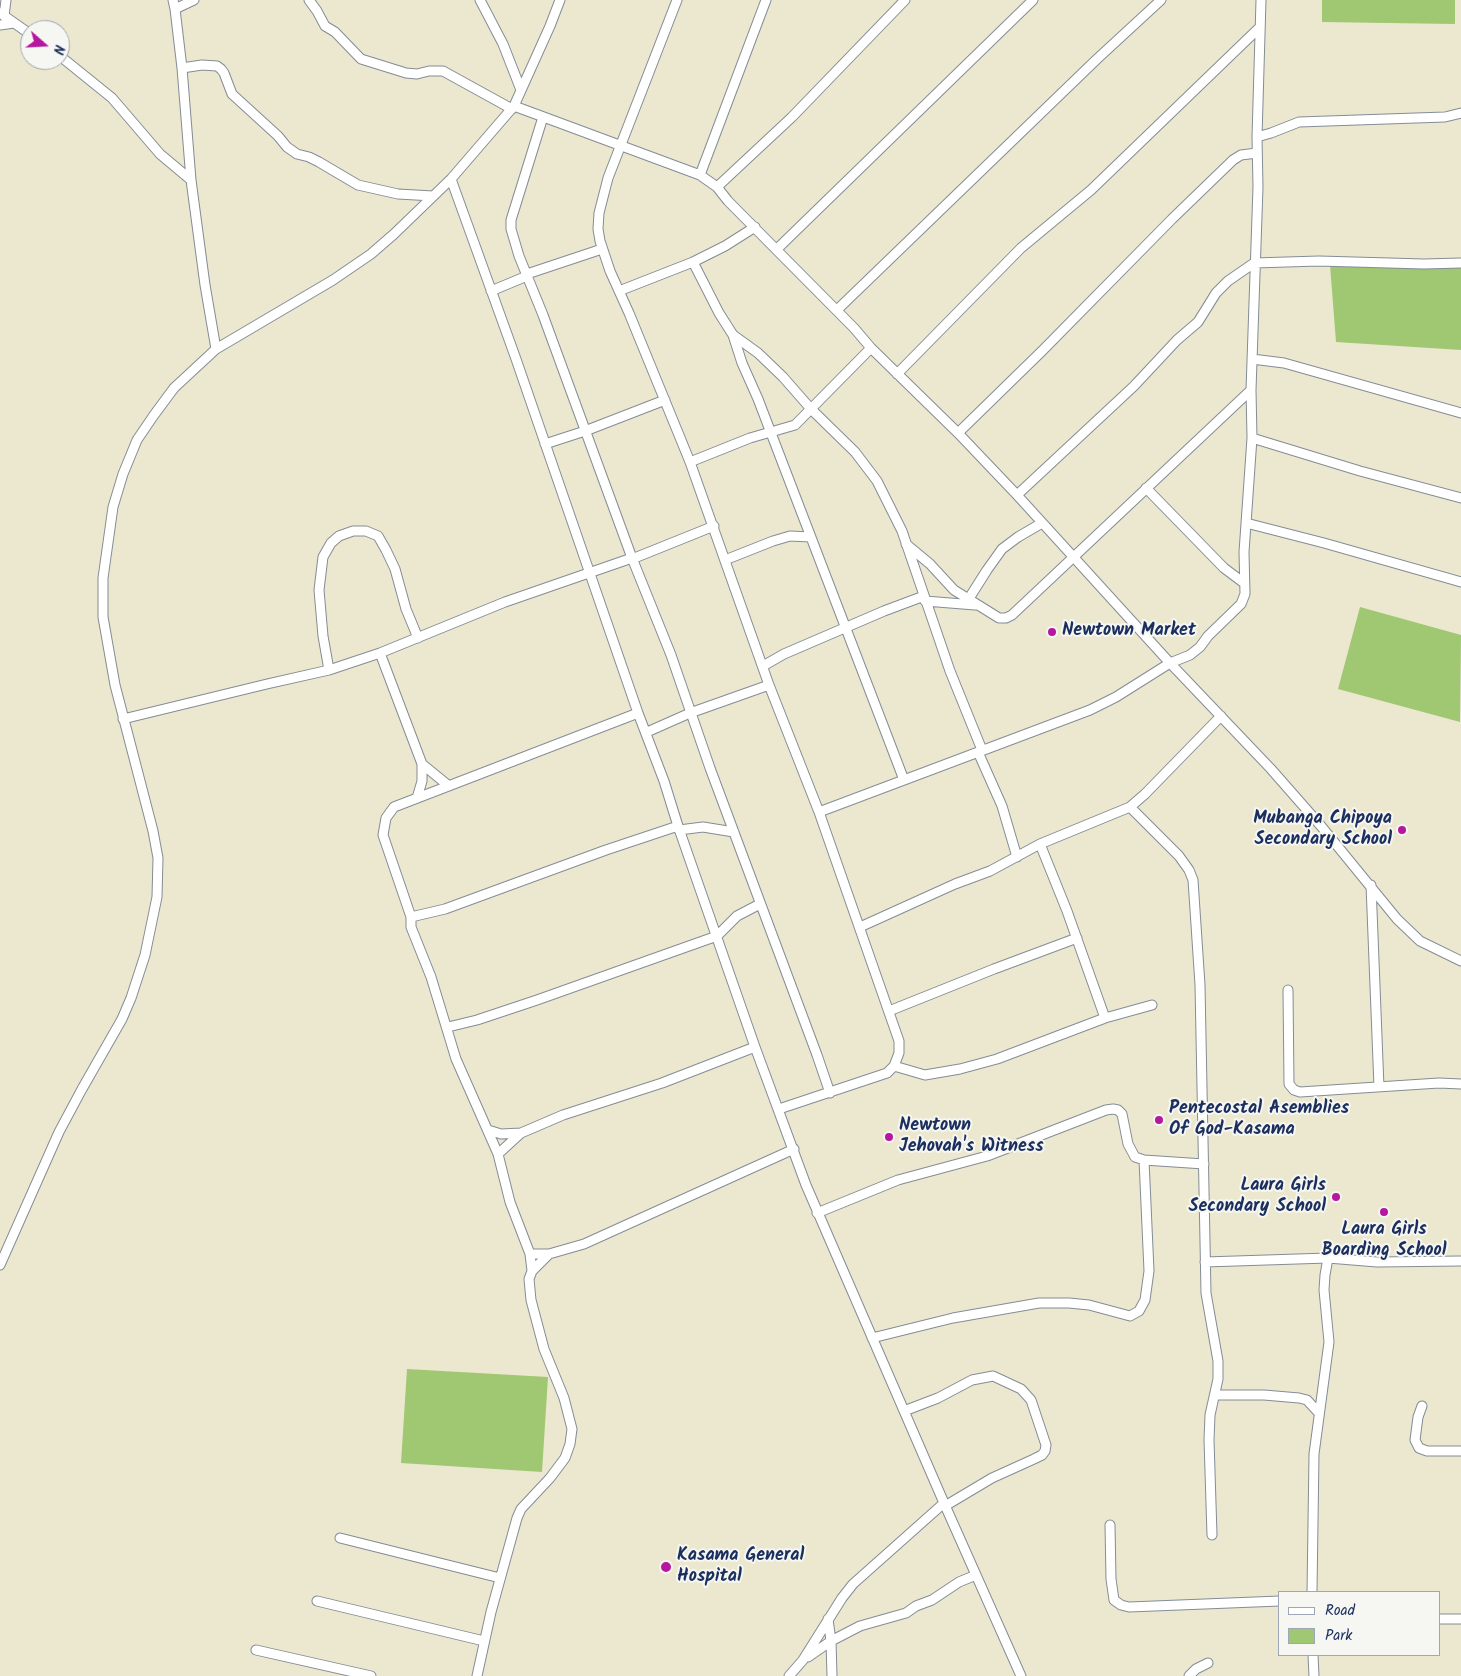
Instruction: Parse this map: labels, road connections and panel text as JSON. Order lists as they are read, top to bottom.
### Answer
{
  "places": [
    "Newtown Market",
    "Mubanga Chipoya Secondary School",
    "Pentecostal Asemblies Of God-Kasama",
    "Newtown Jehovah's Witness",
    "Laura Girls Secondary School",
    "Laura Girls Boarding School",
    "Kasama General Hospital"
  ],
  "legend": ["Road", "Park"],
  "north": "right"
}
